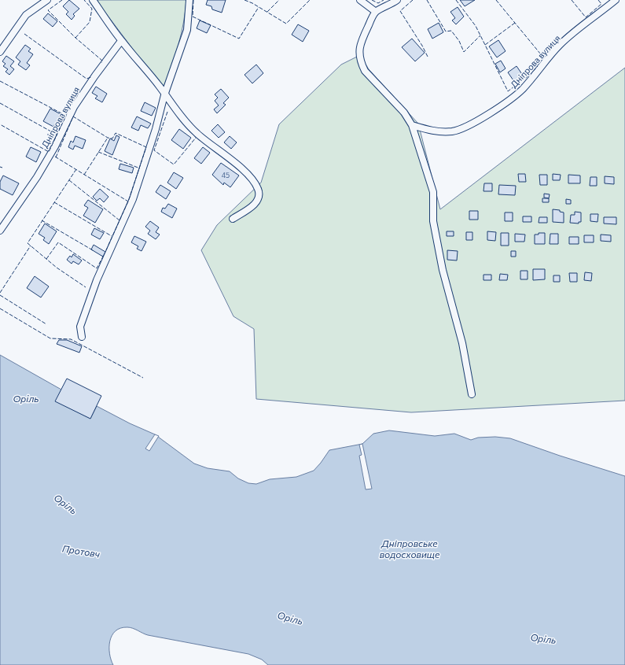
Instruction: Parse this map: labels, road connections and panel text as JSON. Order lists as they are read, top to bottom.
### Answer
{
  "streets": {
    "street": ["Дніпрова вулиця"]
  },
  "water": [
    "Орiль",
    "Оріль",
    "Дніпровське водосховище",
    "Протовч"
  ],
  "house_numbers": ["45"]
}
